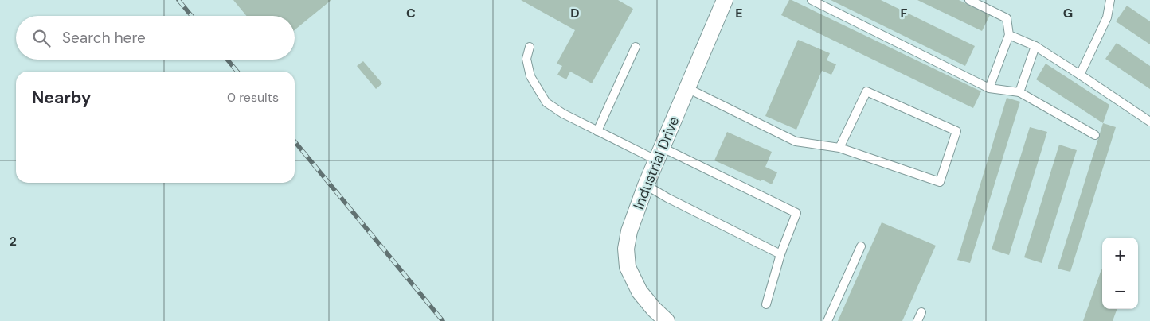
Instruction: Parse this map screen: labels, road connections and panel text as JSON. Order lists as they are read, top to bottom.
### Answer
{
  "streets": {
    "street": ["Industrial Drive"]
  },
  "page": {
    "search": "Search here",
    "heading": ["Nearby", "0 results"],
    "map_buttons": ["+", "−"]
  },
  "grid": {
    "columns": [
      "C",
      "D",
      "E",
      "F",
      "G"
    ],
    "rows": ["2"]
  }
}
